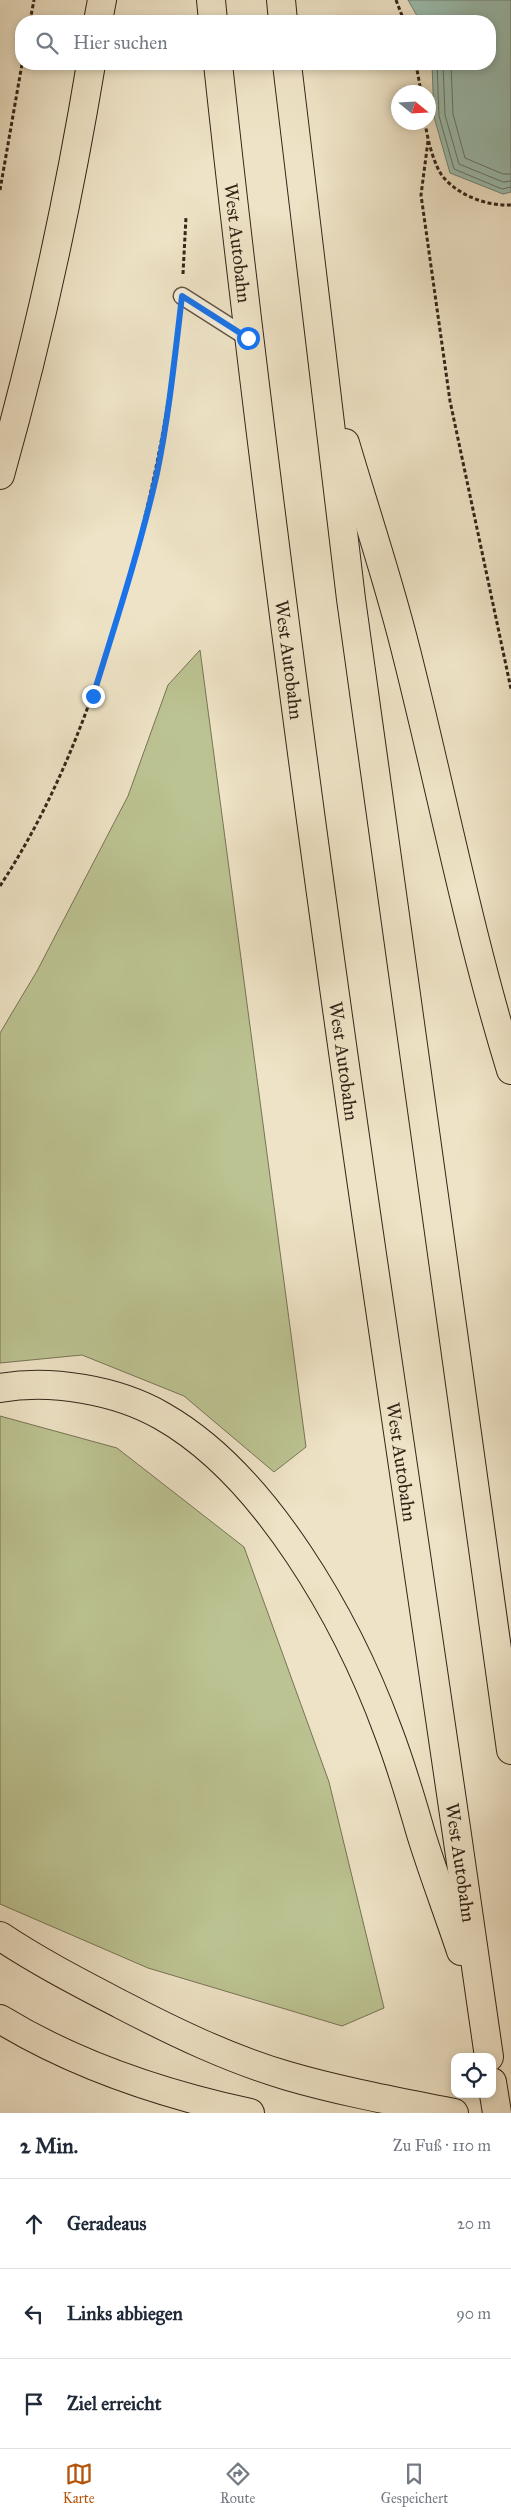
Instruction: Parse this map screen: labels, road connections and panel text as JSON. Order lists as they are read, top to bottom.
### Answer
{
  "streets": {
    "highway": ["West Autobahn"]
  },
  "north": "right",
  "page": {
    "search": "Hier suchen",
    "heading": ["2 Min.", "Zu Fuß · 110 m"],
    "list": [
      ["Geradeaus", "20 m"],
      ["Links abbiegen", "90 m"],
      "Ziel erreicht"
    ],
    "nav": ["Karte", "Route", "Gespeichert"]
  }
}
